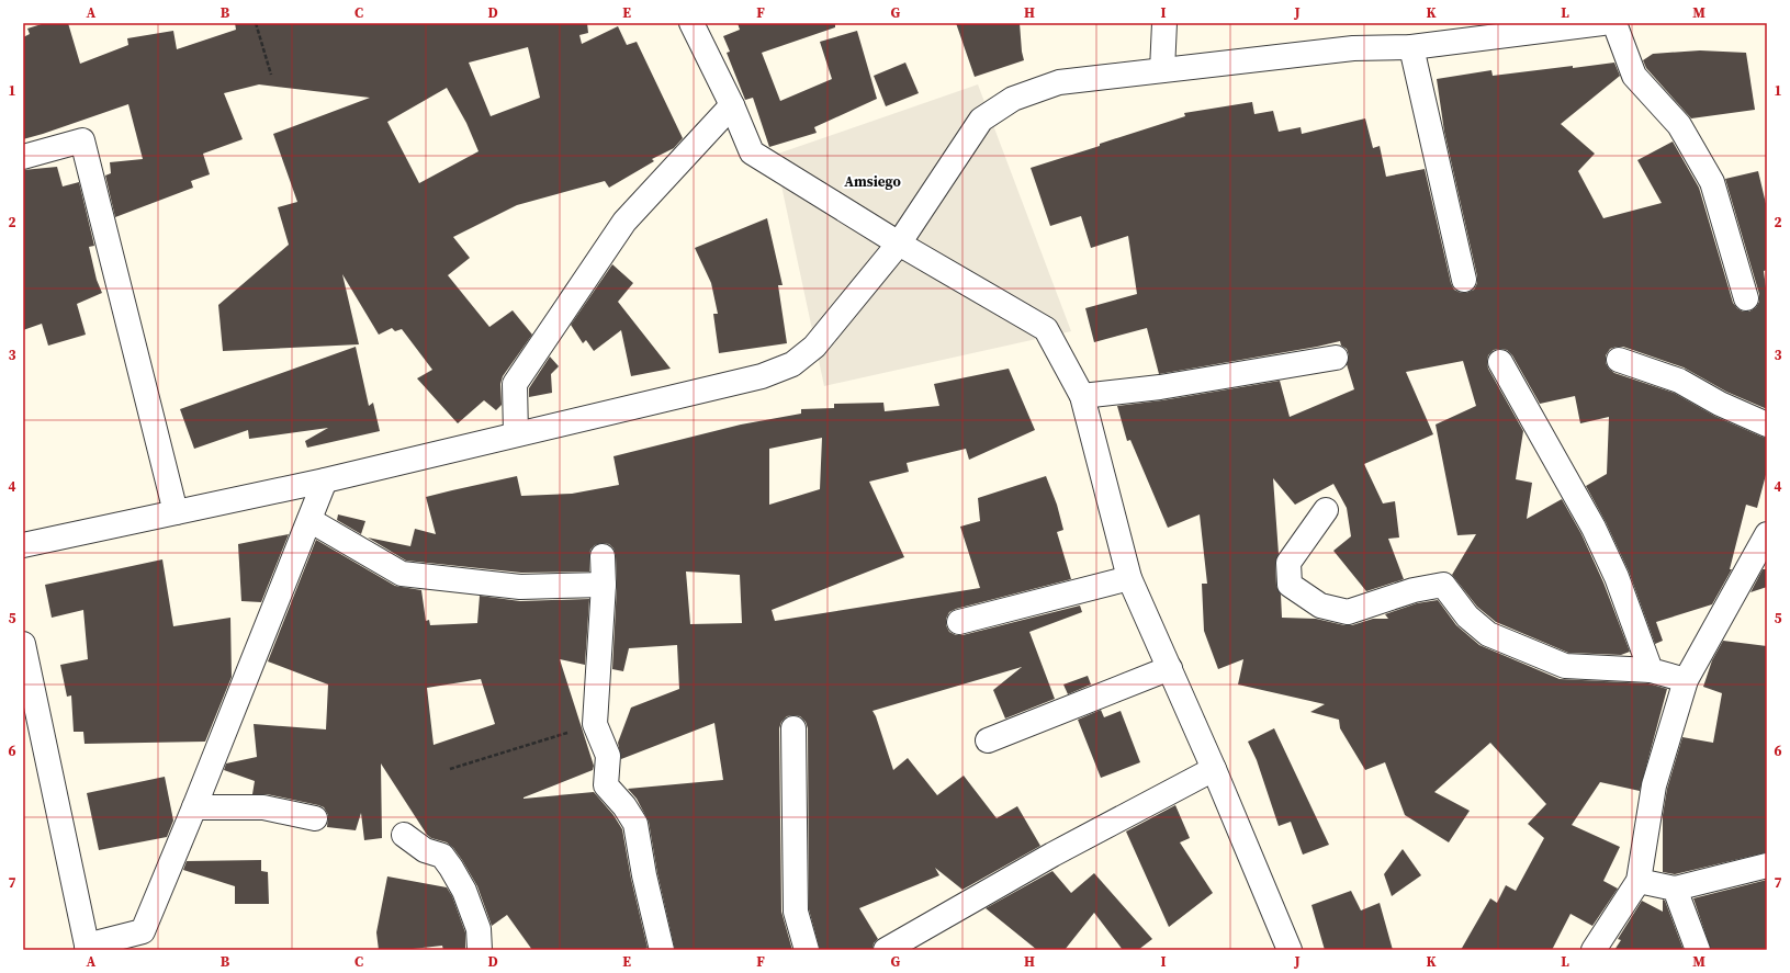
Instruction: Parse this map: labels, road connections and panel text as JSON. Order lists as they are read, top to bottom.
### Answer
{
  "districts": ["Amsiego"],
  "grid": {
    "columns": [
      "A",
      "B",
      "C",
      "D",
      "E",
      "F",
      "G",
      "H",
      "I",
      "J",
      "K",
      "L",
      "M"
    ],
    "rows": [
      "1",
      "2",
      "3",
      "4",
      "5",
      "6",
      "7"
    ]
  }
}
